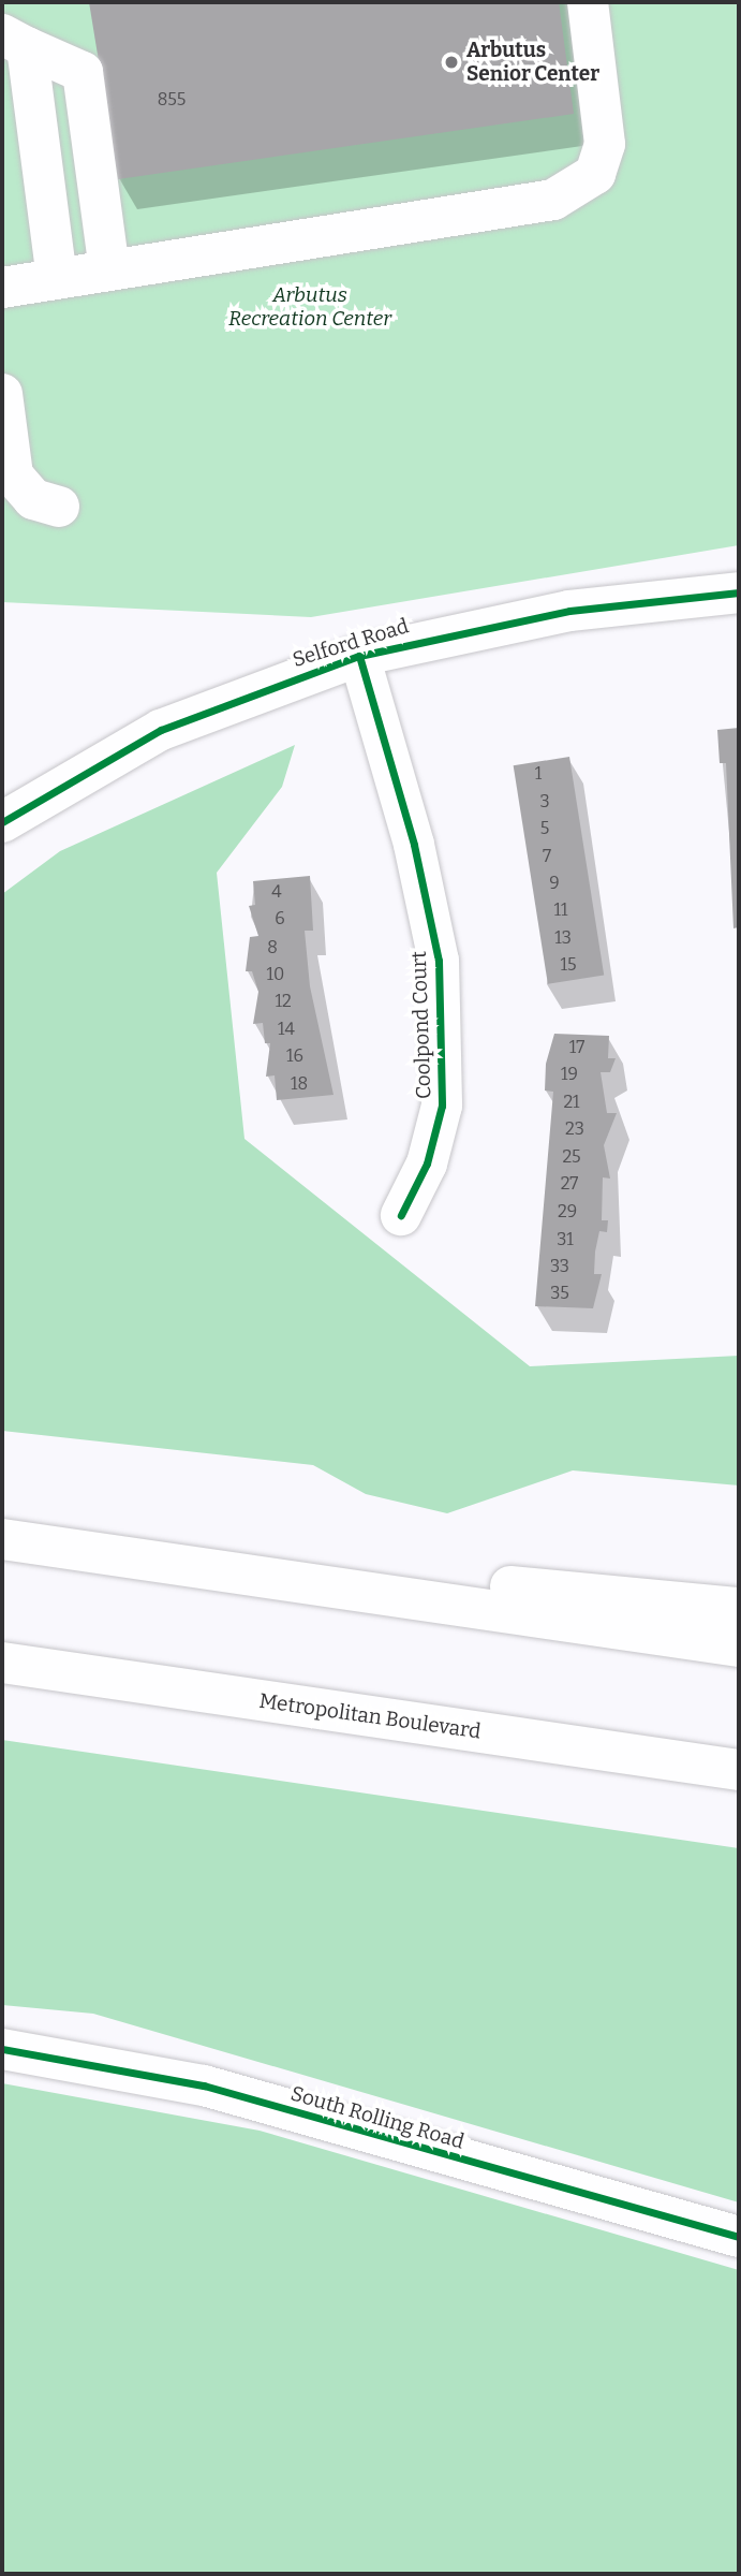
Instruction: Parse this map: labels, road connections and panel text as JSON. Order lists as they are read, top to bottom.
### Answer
{
  "streets": {
    "main road": [
      "Selford Road",
      "Coolpond Court",
      "Metropolitan Boulevard",
      "South Rolling Road"
    ]
  },
  "crossings": [
    ["Selford Road", "Coolpond Court"]
  ],
  "parks": ["Arbutus Recreation Center"],
  "places": ["Arbutus Senior Center"],
  "house_numbers": [
    "855",
    "1",
    "3",
    "5",
    "7",
    "9",
    "4",
    "11",
    "6",
    "13",
    "8",
    "15",
    "10",
    "12",
    "14",
    "17",
    "16",
    "19",
    "18",
    "21",
    "23",
    "25",
    "27",
    "29",
    "31",
    "33",
    "35"
  ]
}
